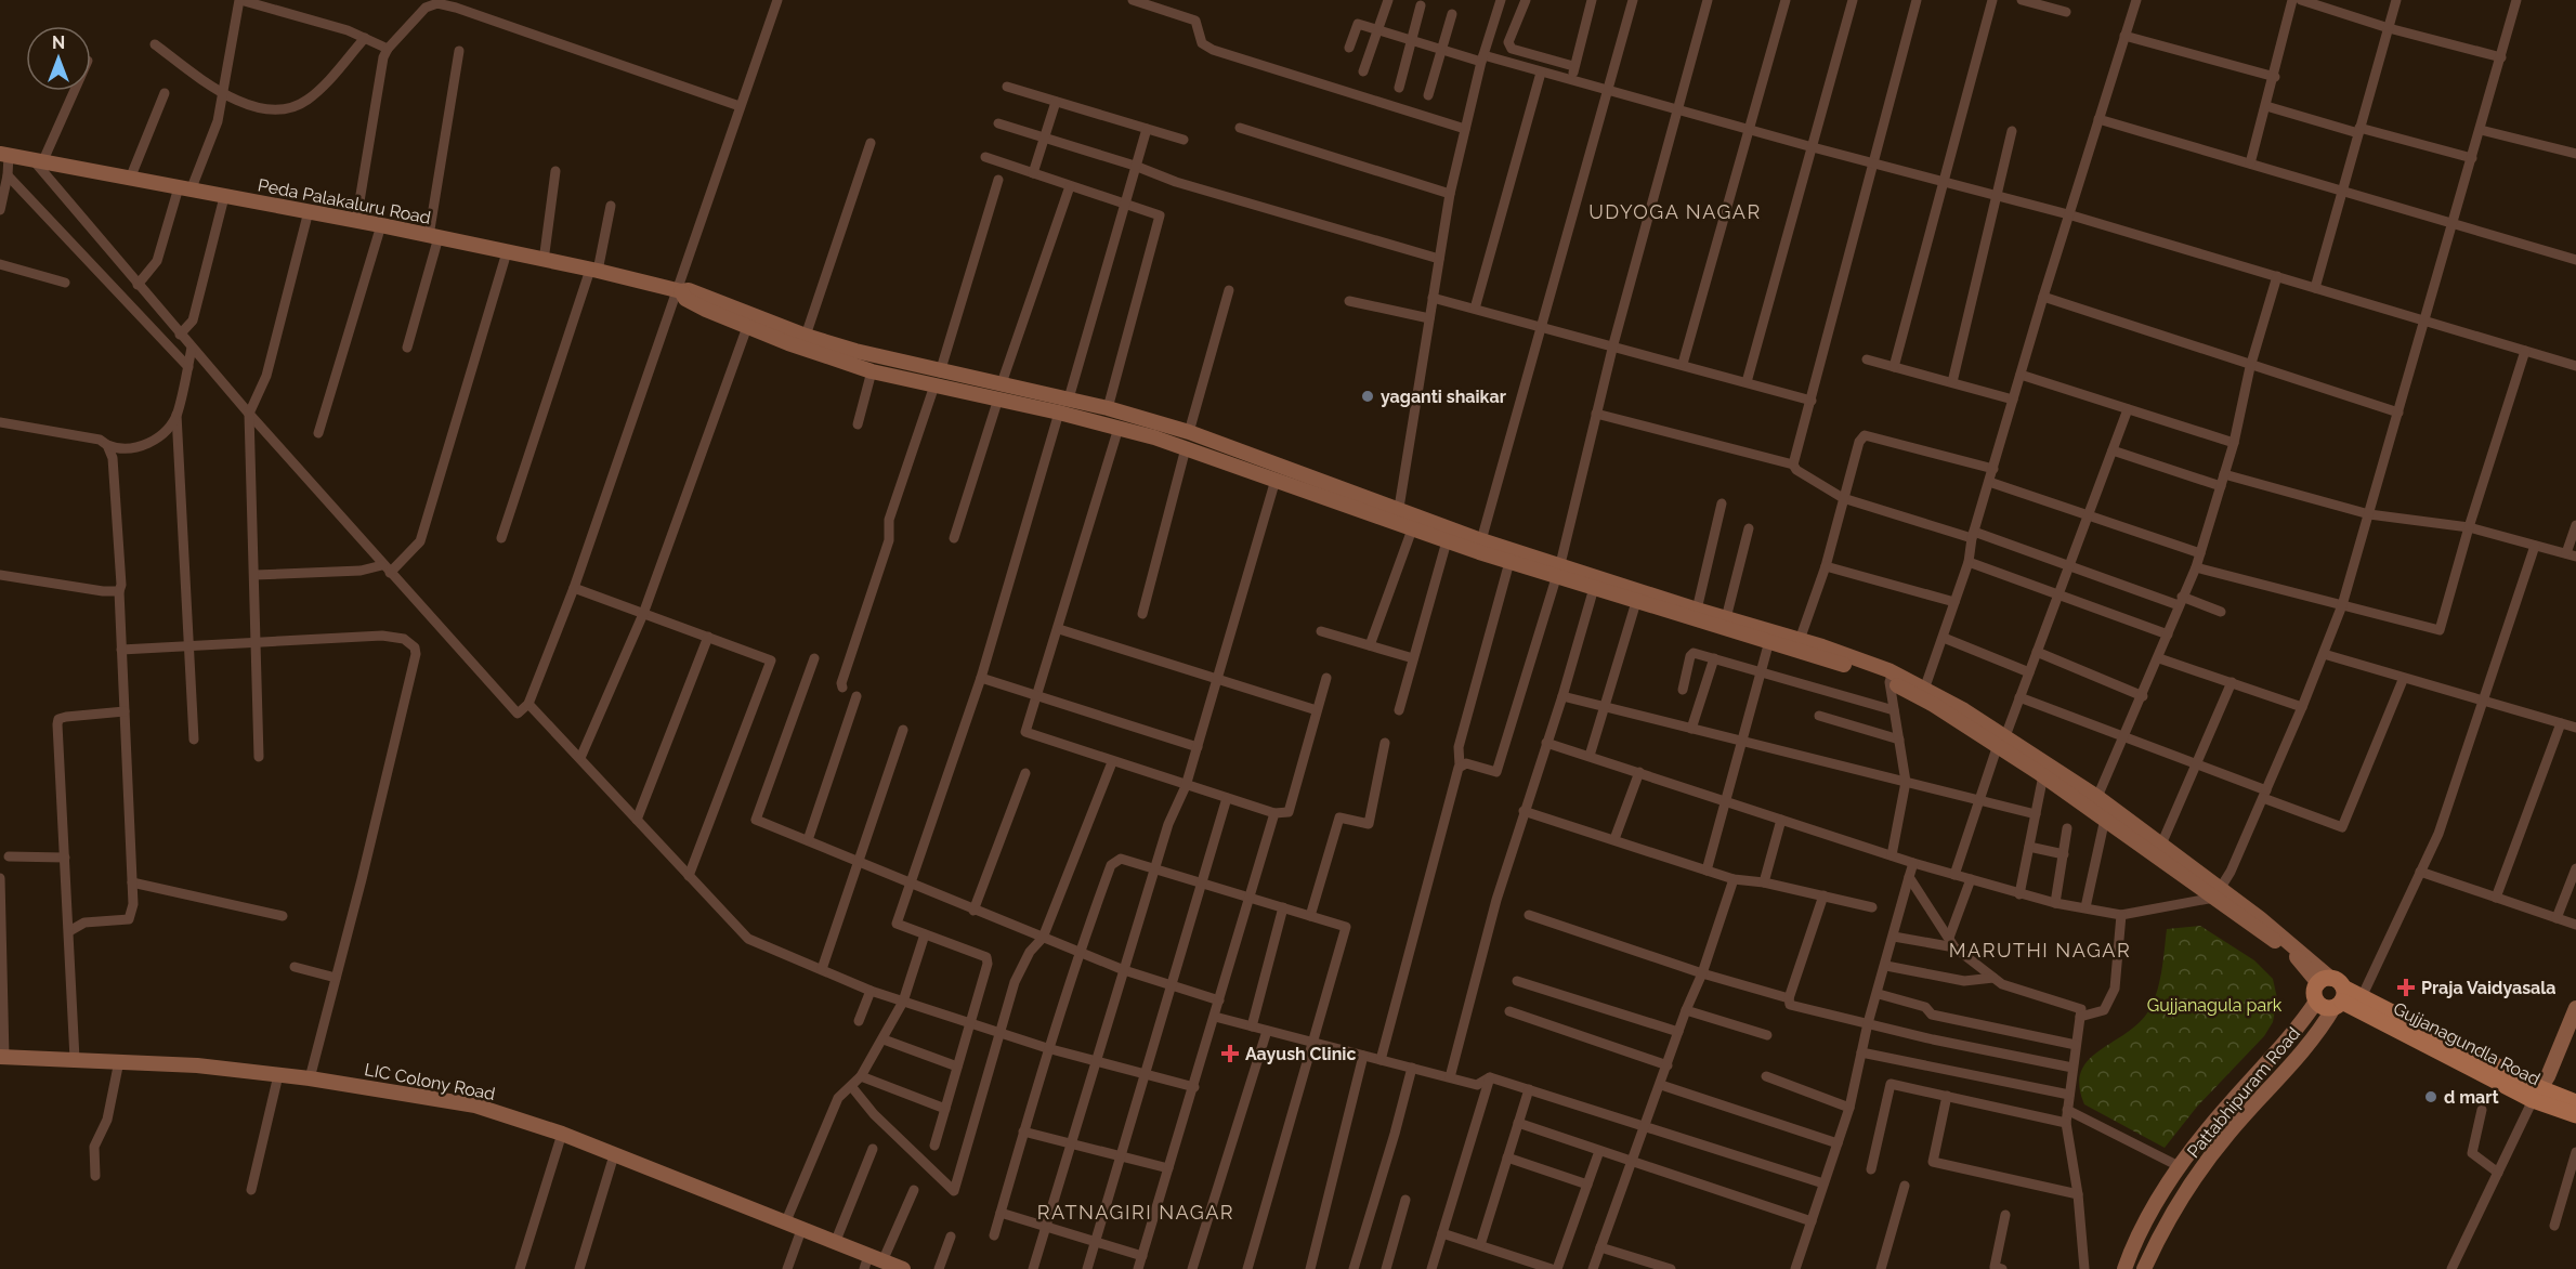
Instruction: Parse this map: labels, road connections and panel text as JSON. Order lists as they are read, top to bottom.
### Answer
{
  "streets": {
    "main road": [
      "Peda Palakaluru Road",
      "Gujjanagundla Road",
      "LIC Colony Road",
      "Pattabhipuram Road"
    ]
  },
  "crossings": [
    ["Gujjanagundla Road", "Pattabhipuram Road"]
  ],
  "districts": ["UDYOGA NAGAR", "MARUTHI NAGAR", "RATNAGIRI NAGAR"],
  "parks": ["Gujjanagula park"],
  "places": {
    "other": ["yaganti shaikar", "d mart"],
    "health": ["Praja Vaidyasala", "Aayush Clinic"]
  },
  "north": "top"
}
